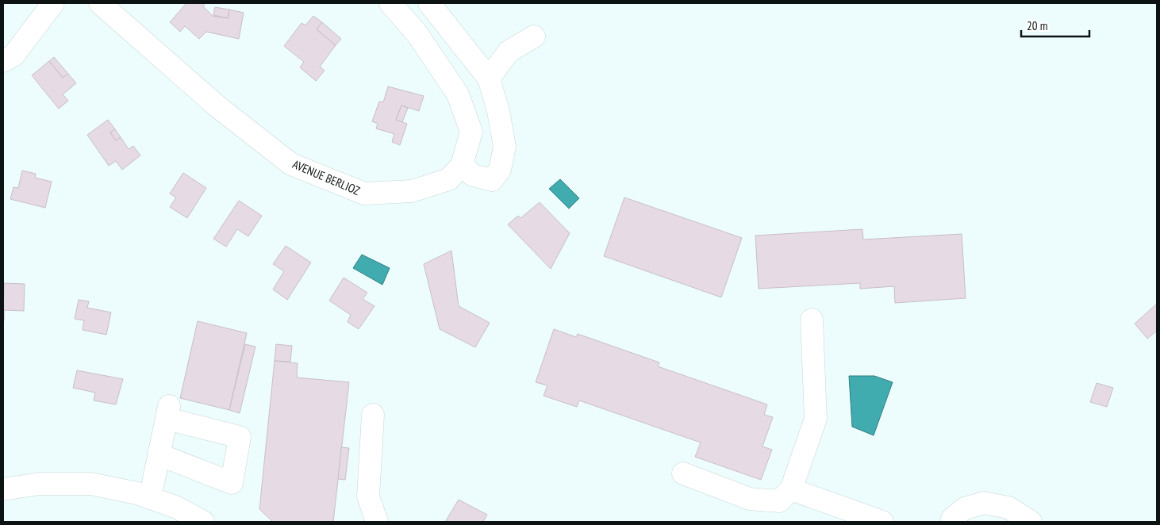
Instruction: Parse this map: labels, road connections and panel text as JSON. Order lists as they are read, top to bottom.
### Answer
{
  "streets": {
    "street": ["AVENUE BERLIOZ"]
  },
  "scale_bar": "20 m"
}
